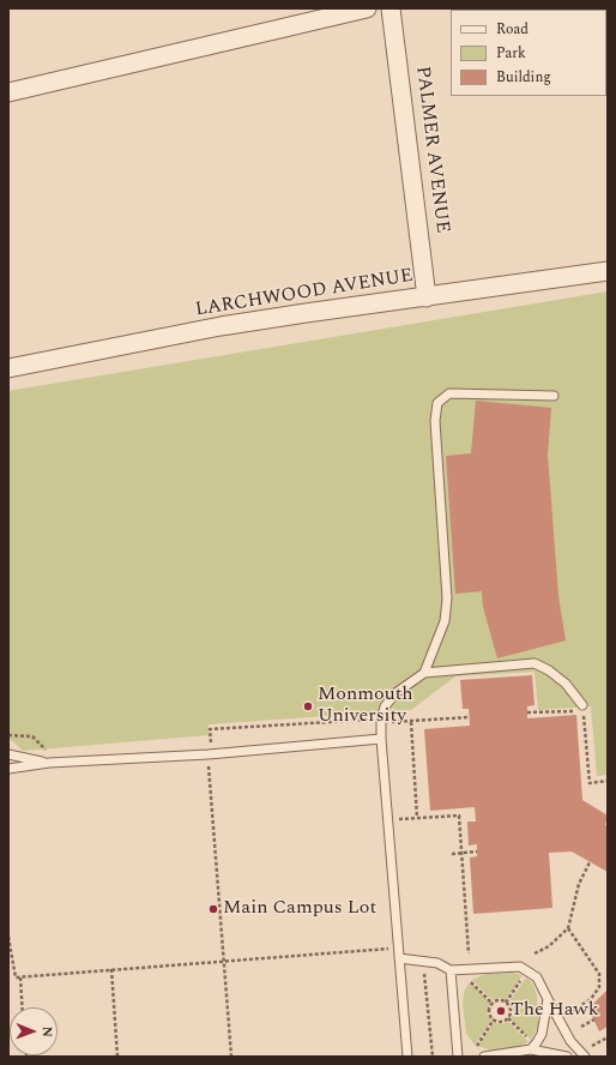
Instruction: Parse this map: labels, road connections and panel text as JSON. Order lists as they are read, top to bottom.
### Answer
{
  "streets": {
    "street": ["PALMER AVENUE", "LARCHWOOD AVENUE"]
  },
  "crossings": [
    ["PALMER AVENUE", "LARCHWOOD AVENUE"]
  ],
  "places": ["Monmouth University", "Main Campus Lot", "The Hawk"],
  "legend": ["Road", "Park", "Building"],
  "north": "right"
}
